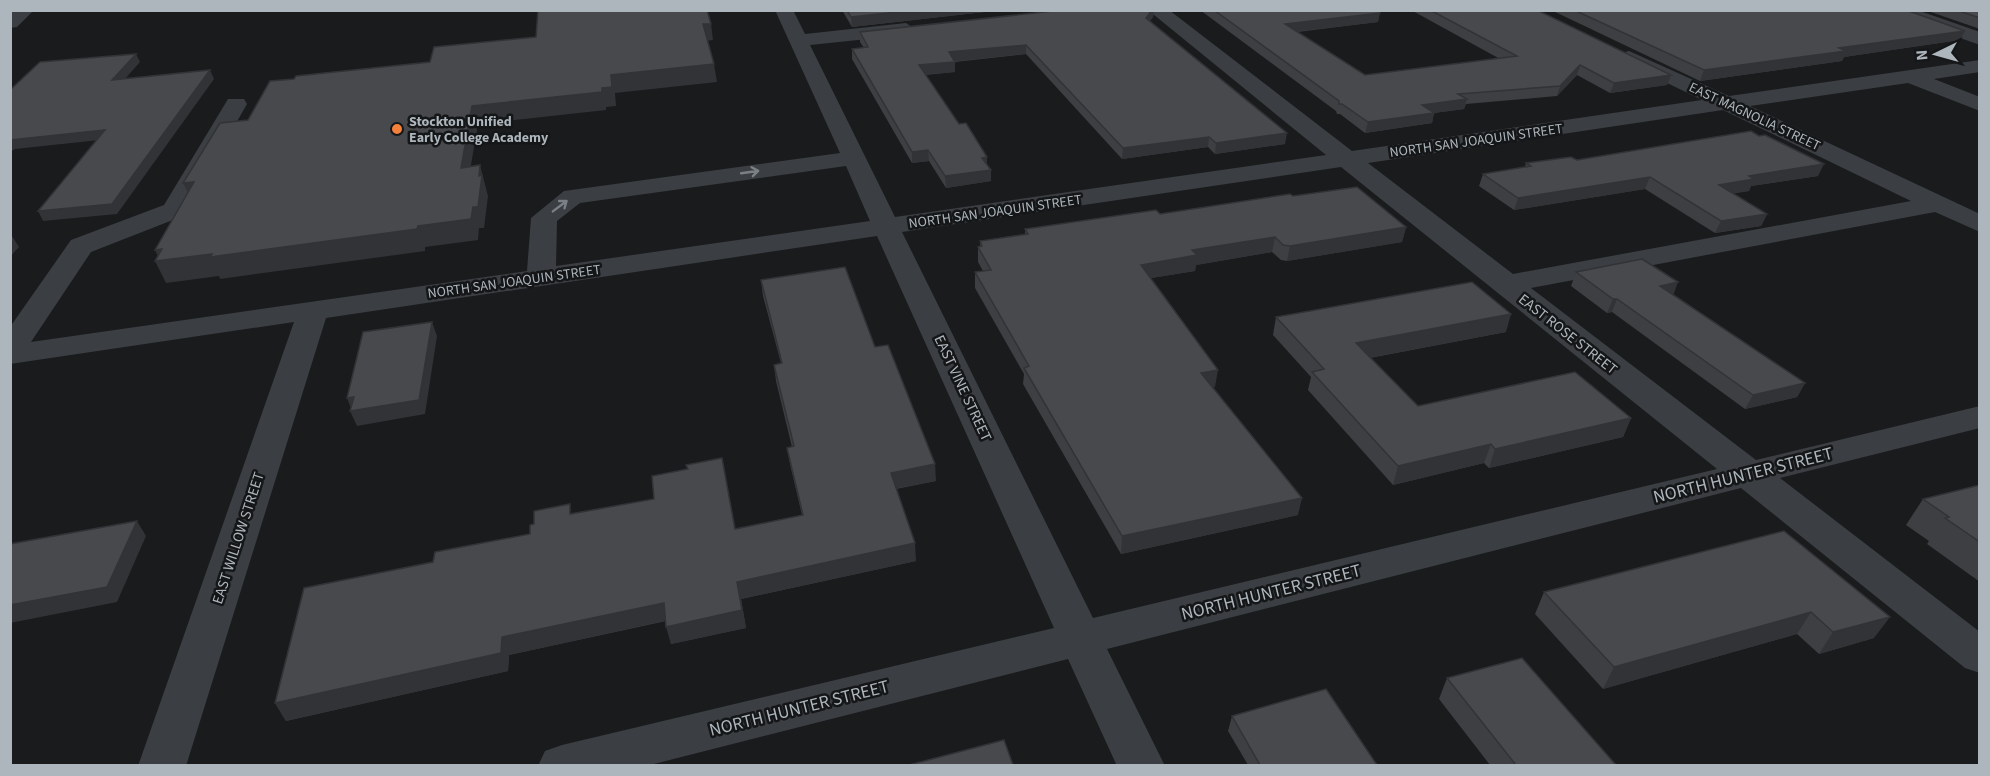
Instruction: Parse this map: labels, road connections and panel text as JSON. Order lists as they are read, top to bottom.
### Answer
{
  "streets": {
    "street": [
      "EAST MAGNOLIA STREET",
      "NORTH SAN JOAQUIN STREET",
      "EAST ROSE STREET",
      "EAST VINE STREET",
      "NORTH HUNTER STREET",
      "EAST WILLOW STREET"
    ]
  },
  "crossings": [
    ["EAST MAGNOLIA STREET", "NORTH SAN JOAQUIN STREET"],
    ["NORTH SAN JOAQUIN STREET", "EAST ROSE STREET"],
    ["NORTH SAN JOAQUIN STREET", "EAST VINE STREET"],
    ["NORTH SAN JOAQUIN STREET", "EAST WILLOW STREET"],
    ["EAST ROSE STREET", "NORTH HUNTER STREET"],
    ["EAST VINE STREET", "NORTH HUNTER STREET"]
  ],
  "places": ["Stockton Unified Early College Academy"],
  "north": "left"
}
